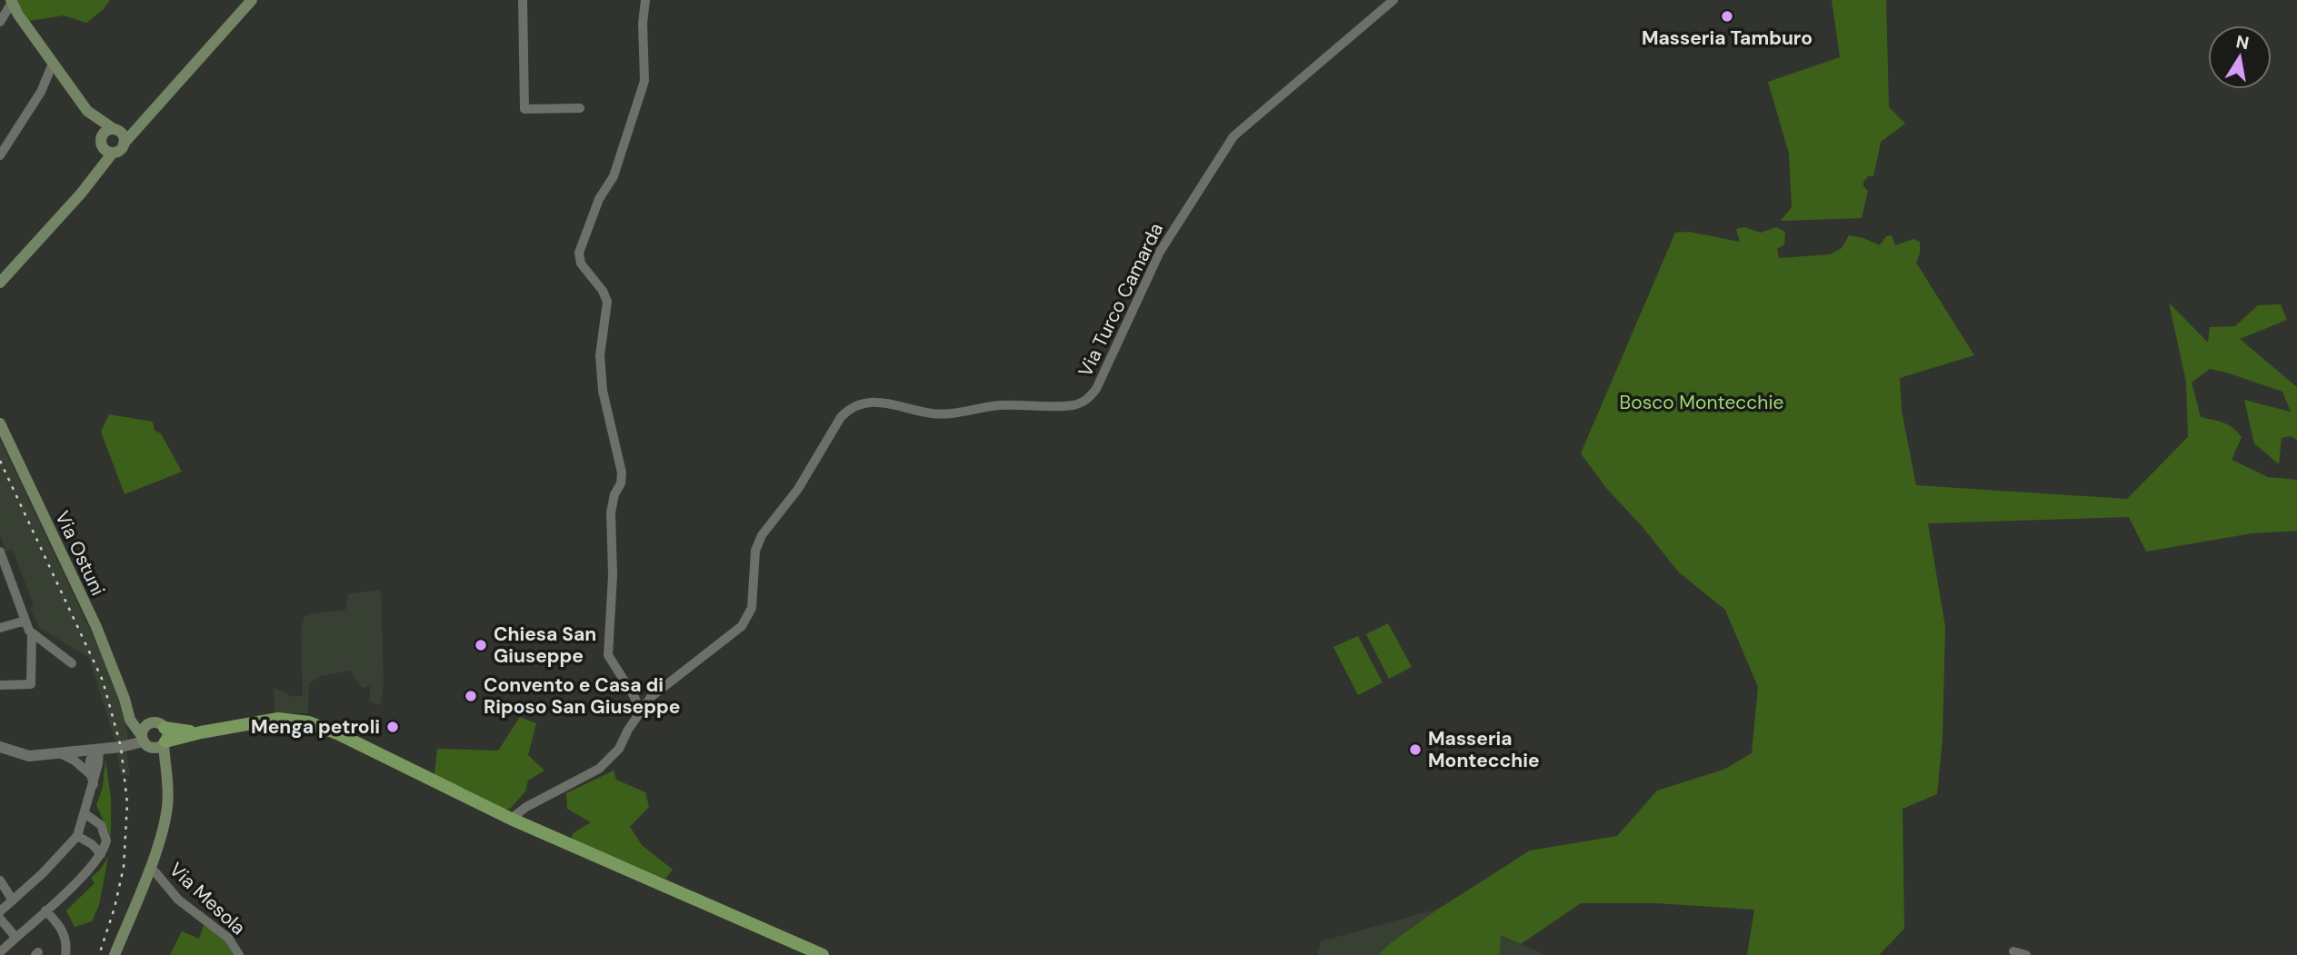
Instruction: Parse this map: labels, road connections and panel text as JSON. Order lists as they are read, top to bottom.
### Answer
{
  "streets": {
    "main road": ["Via Ostuni"],
    "street": ["Via Turco Camarda", "Via Mesola"]
  },
  "parks": ["Bosco Montecchie"],
  "places": [
    "Masseria Tamburo",
    "Chiesa San Giuseppe",
    "Convento e Casa di Riposo San Giuseppe",
    "Menga petroli",
    "Masseria Montecchie"
  ],
  "north": "top"
}
